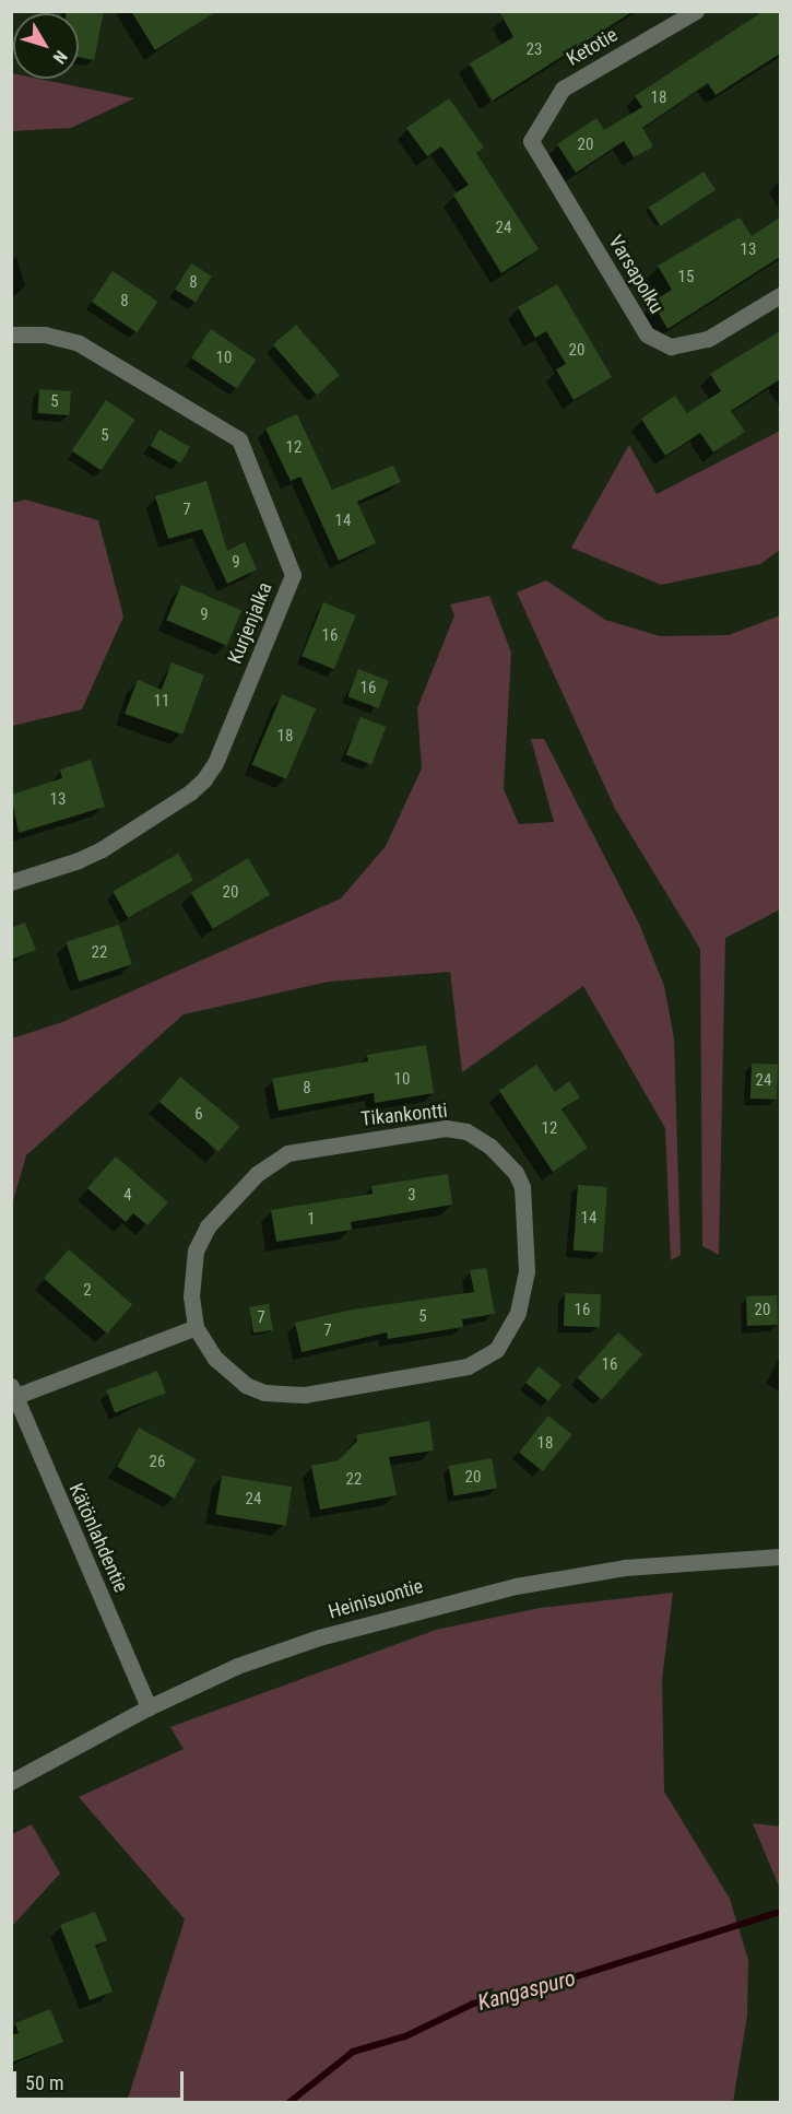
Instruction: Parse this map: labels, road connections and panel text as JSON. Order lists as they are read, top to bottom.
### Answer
{
  "streets": {
    "street": [
      "Ketotie",
      "Varsapolku",
      "Kurjenjalka",
      "Tikankontti",
      "Kätönlahdentie",
      "Heinisuontie"
    ]
  },
  "crossings": [
    ["Ketotie", "Varsapolku"],
    ["Kätönlahdentie", "Heinisuontie"]
  ],
  "water": ["Kangaspuro"],
  "house_numbers": [
    "23",
    "18",
    "20",
    "24",
    "13",
    "15",
    "8",
    "8",
    "20",
    "10",
    "5",
    "5",
    "12",
    "7",
    "14",
    "9",
    "9",
    "16",
    "16",
    "11",
    "18",
    "13",
    "20",
    "22",
    "10",
    "24",
    "8",
    "6",
    "12",
    "4",
    "3",
    "14",
    "1",
    "2",
    "16",
    "20",
    "5",
    "7",
    "7",
    "16",
    "18",
    "26",
    "20",
    "22",
    "24"
  ],
  "scale_bar": "50 m",
  "north": "bottom right"
}
